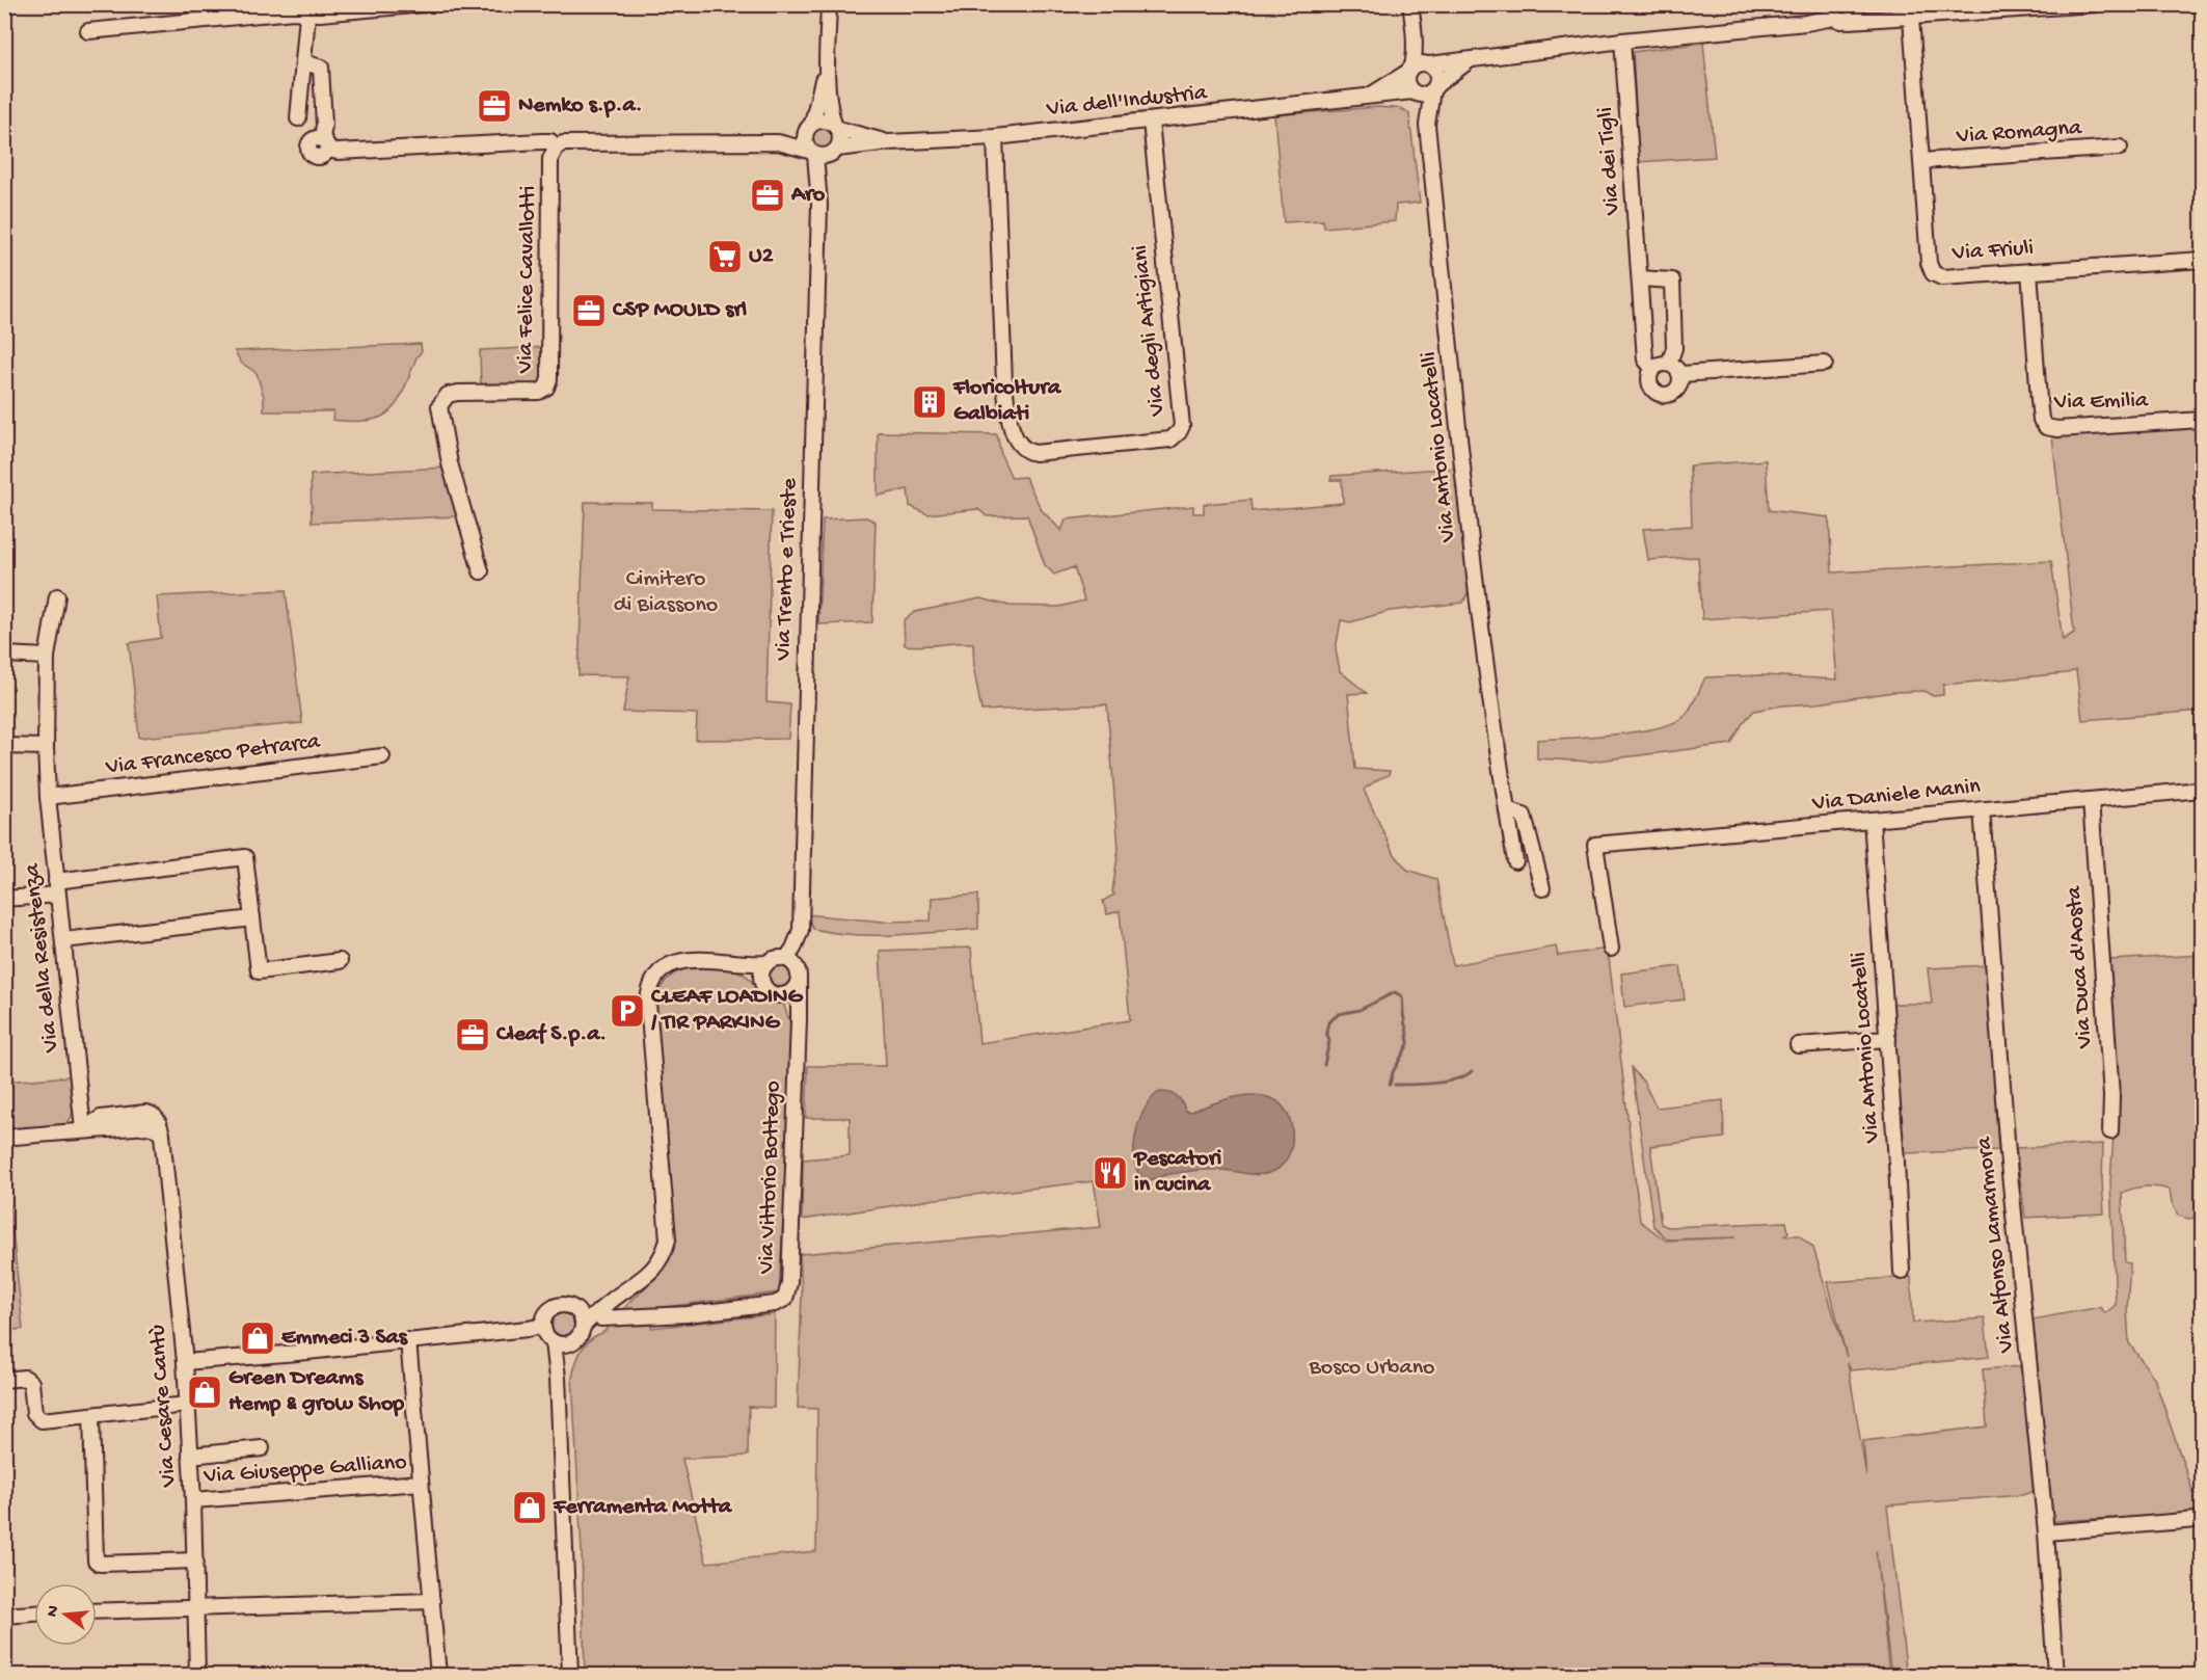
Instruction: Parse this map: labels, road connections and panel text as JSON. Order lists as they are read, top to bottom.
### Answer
{
  "streets": {
    "street": [
      "Via dell'Industria",
      "Via Romagna",
      "Via dei Tigli",
      "Via Friuli",
      "Via Felice Cavallotti",
      "Via degli Artigiani",
      "Via Emilia",
      "Via Antonio Locatelli",
      "Via Trento e Trieste",
      "Via Francesco Petrarca",
      "Via Daniele Manin",
      "Via della Resistenza",
      "Via Duca d'Aosta",
      "Via Vittorio Bottego",
      "Via Alfonso Lamarmora",
      "Via Cesare Cantù",
      "Via Giuseppe Galliano"
    ]
  },
  "crossings": [
    ["Via dell'Industria", "Via degli Artigiani"],
    ["Via dell'Industria", "Via Antonio Locatelli"],
    ["Via dell'Industria", "Via Trento e Trieste"],
    ["Via Romagna", "Via Friuli"],
    ["Via Friuli", "Via Emilia"],
    ["Via Antonio Locatelli", "Via Daniele Manin"],
    ["Via Trento e Trieste", "Via Vittorio Bottego"],
    ["Via Francesco Petrarca", "Via della Resistenza"],
    ["Via Daniele Manin", "Via Duca d'Aosta"],
    ["Via Daniele Manin", "Via Alfonso Lamarmora"],
    ["Via della Resistenza", "Via Cesare Cantù"],
    ["Via Cesare Cantù", "Via Giuseppe Galliano"]
  ],
  "parks": ["Cimitero di Biassono", "Bosco Urbano"],
  "places": {
    "office": [
      "Nemko s.p.a.",
      "Aro",
      "CSP MOULD srl",
      "Cleaf S.p.a."
    ],
    "supermarket": ["U2"],
    "building": ["Floricoltura Galbiati"],
    "parking": ["CLEAF LOADING / TIR PARKING"],
    "restaurant": ["Pescatori in cucina"],
    "shop": ["Emmeci 3 Sas", "Green Dreams Hemp & grow Shop", "Ferramenta Motta"]
  },
  "north": "left"
}
